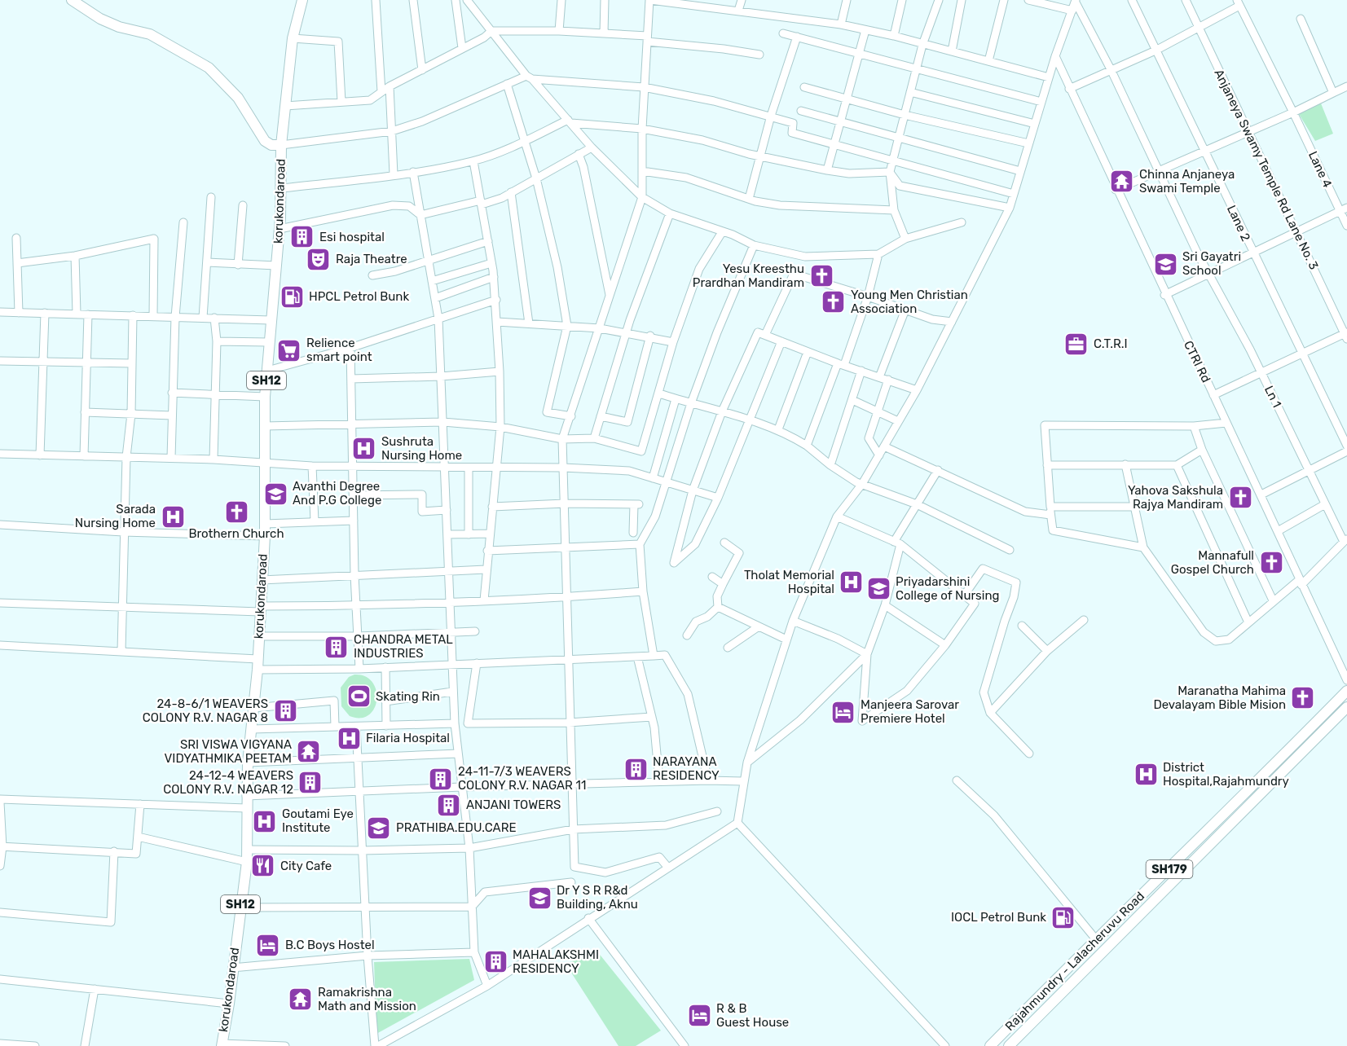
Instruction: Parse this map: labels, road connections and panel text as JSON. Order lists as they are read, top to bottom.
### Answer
{
  "streets": {
    "main road": [
      "korukondaroad",
      "SH12",
      "SH179",
      "Rajahmundry - Lalacheruvu Road"
    ],
    "street": [
      "Anjaneya Swamy Temple Rd Lane No. 3",
      "Lane 4",
      "Lane 2",
      "CTRI Rd",
      "Ln 1"
    ]
  },
  "places": {
    "temple": ["Chinna Anjaneya Swami Temple", "SRI VISWA VIGYANA VIDYATHMIKA PEETAM", "Ramakrishna Math and Mission"],
    "building": [
      "Esi hospital",
      "CHANDRA METAL INDUSTRIES",
      "24-8-6/1 WEAVERS COLONY R.V. NAGAR 8",
      "NARAYANA RESIDENCY",
      "24-11-7/3 WEAVERS COLONY R.V. NAGAR 11",
      "24-12-4 WEAVERS COLONY R.V. NAGAR 12",
      "ANJANI TOWERS",
      "MAHALAKSHMI RESIDENCY"
    ],
    "theatre": ["Raja Theatre"],
    "school or university": [
      "Sri Gayatri School",
      "Avanthi Degree And P.G College",
      "Priyadarshini College of Nursing",
      "PRATHIBA.EDU.CARE",
      "Dr Y S R R&d Building, Aknu"
    ],
    "church": [
      "Yesu Kreesthu Prardhan Mandiram",
      "Young Men Christian Association",
      "Yahova Sakshula Rajya Mandiram",
      "Brothern Church",
      "Mannafull Gospel Church",
      "Maranatha Mahima Devalayam Bible Mision"
    ],
    "fuel station": ["HPCL Petrol Bunk", "IOCL Petrol Bunk"],
    "office": ["C.T.R.I"],
    "supermarket": ["Relience smart point"],
    "hospital": [
      "Sushruta Nursing Home",
      "Sarada Nursing Home",
      "Tholat Memorial Hospital",
      "Filaria Hospital",
      "District Hospital,Rajahmundry",
      "Goutami Eye Institute"
    ],
    "sports": ["Skating Rin"],
    "hotel": ["Manjeera Sarovar Premiere Hotel", "B.C Boys Hostel", "R & B Guest House"],
    "restaurant": ["City Cafe"]
  }
}
